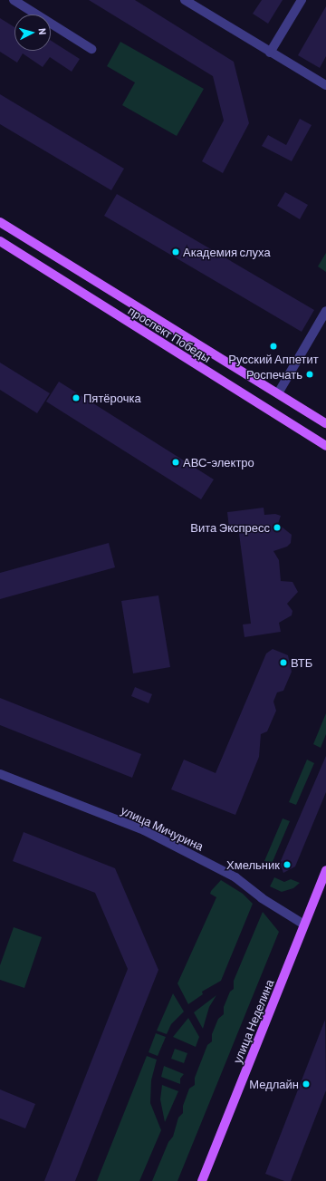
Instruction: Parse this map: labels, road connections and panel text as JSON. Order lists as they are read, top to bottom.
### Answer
{
  "streets": {
    "main road": ["проспект Победы", "улица Неделина"],
    "street": ["улица Мичурина"]
  },
  "crossings": [
    ["улица Мичурина", "улица Неделина"]
  ],
  "places": [
    "Академия слуха",
    "Русский Аппетит",
    "Роспечать",
    "Пятёрочка",
    "АВС-электро",
    "Вита Экспресс",
    "ВТБ",
    "Хмельник",
    "Медлайн"
  ],
  "north": "right"
}
